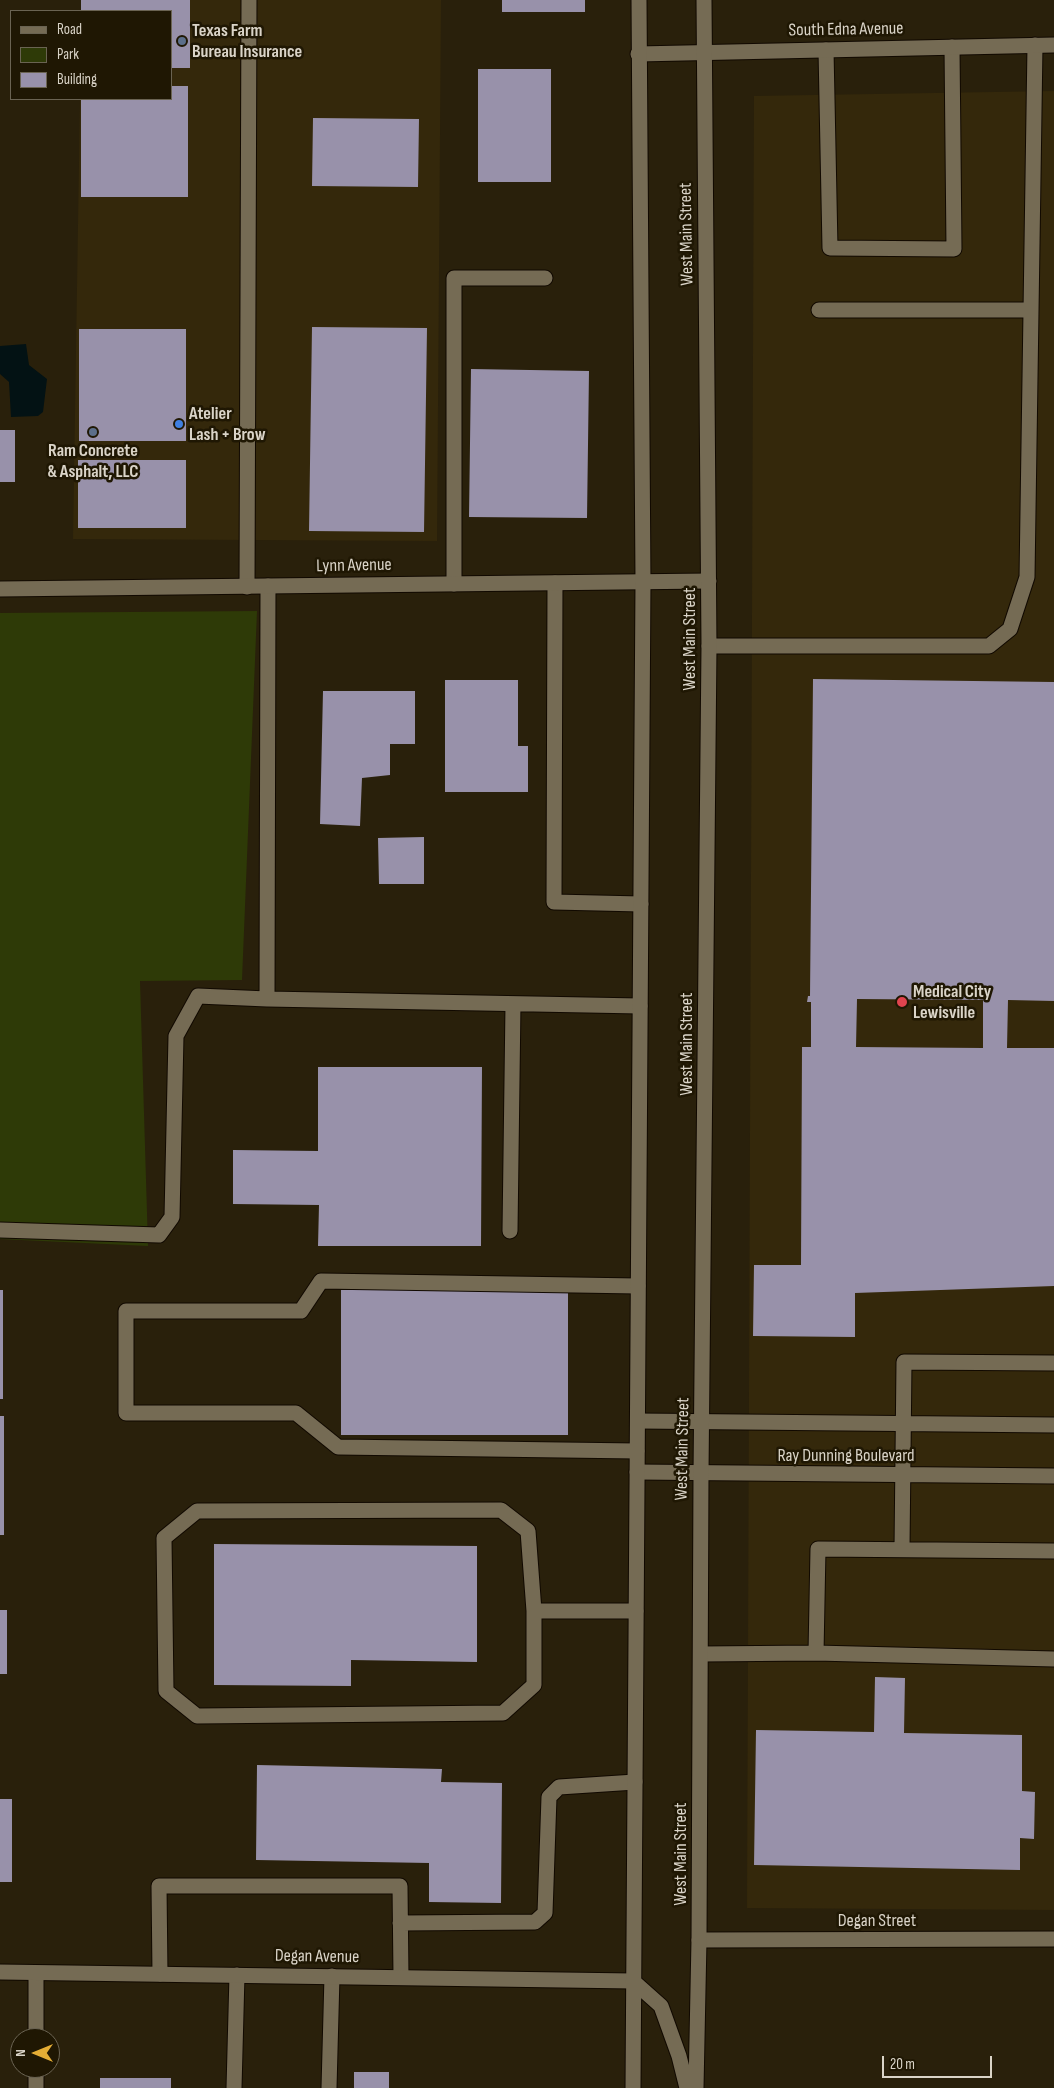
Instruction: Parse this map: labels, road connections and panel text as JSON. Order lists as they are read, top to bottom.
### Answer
{
  "streets": {
    "main road": [
      "South Edna Avenue",
      "West Main Street",
      "Lynn Avenue",
      "Ray Dunning Boulevard",
      "Degan Street",
      "Degan Avenue"
    ]
  },
  "crossings": [
    ["South Edna Avenue", "West Main Street"],
    ["West Main Street", "Lynn Avenue"],
    ["West Main Street", "Ray Dunning Boulevard"],
    ["West Main Street", "Degan Street"]
  ],
  "places": [
    "Texas Farm Bureau Insurance",
    "Atelier Lash + Brow",
    "Ram Concrete & Asphalt, LLC",
    "Medical City Lewisville"
  ],
  "legend": ["Road", "Park", "Building"],
  "scale_bar": "20 m",
  "north": "left"
}
